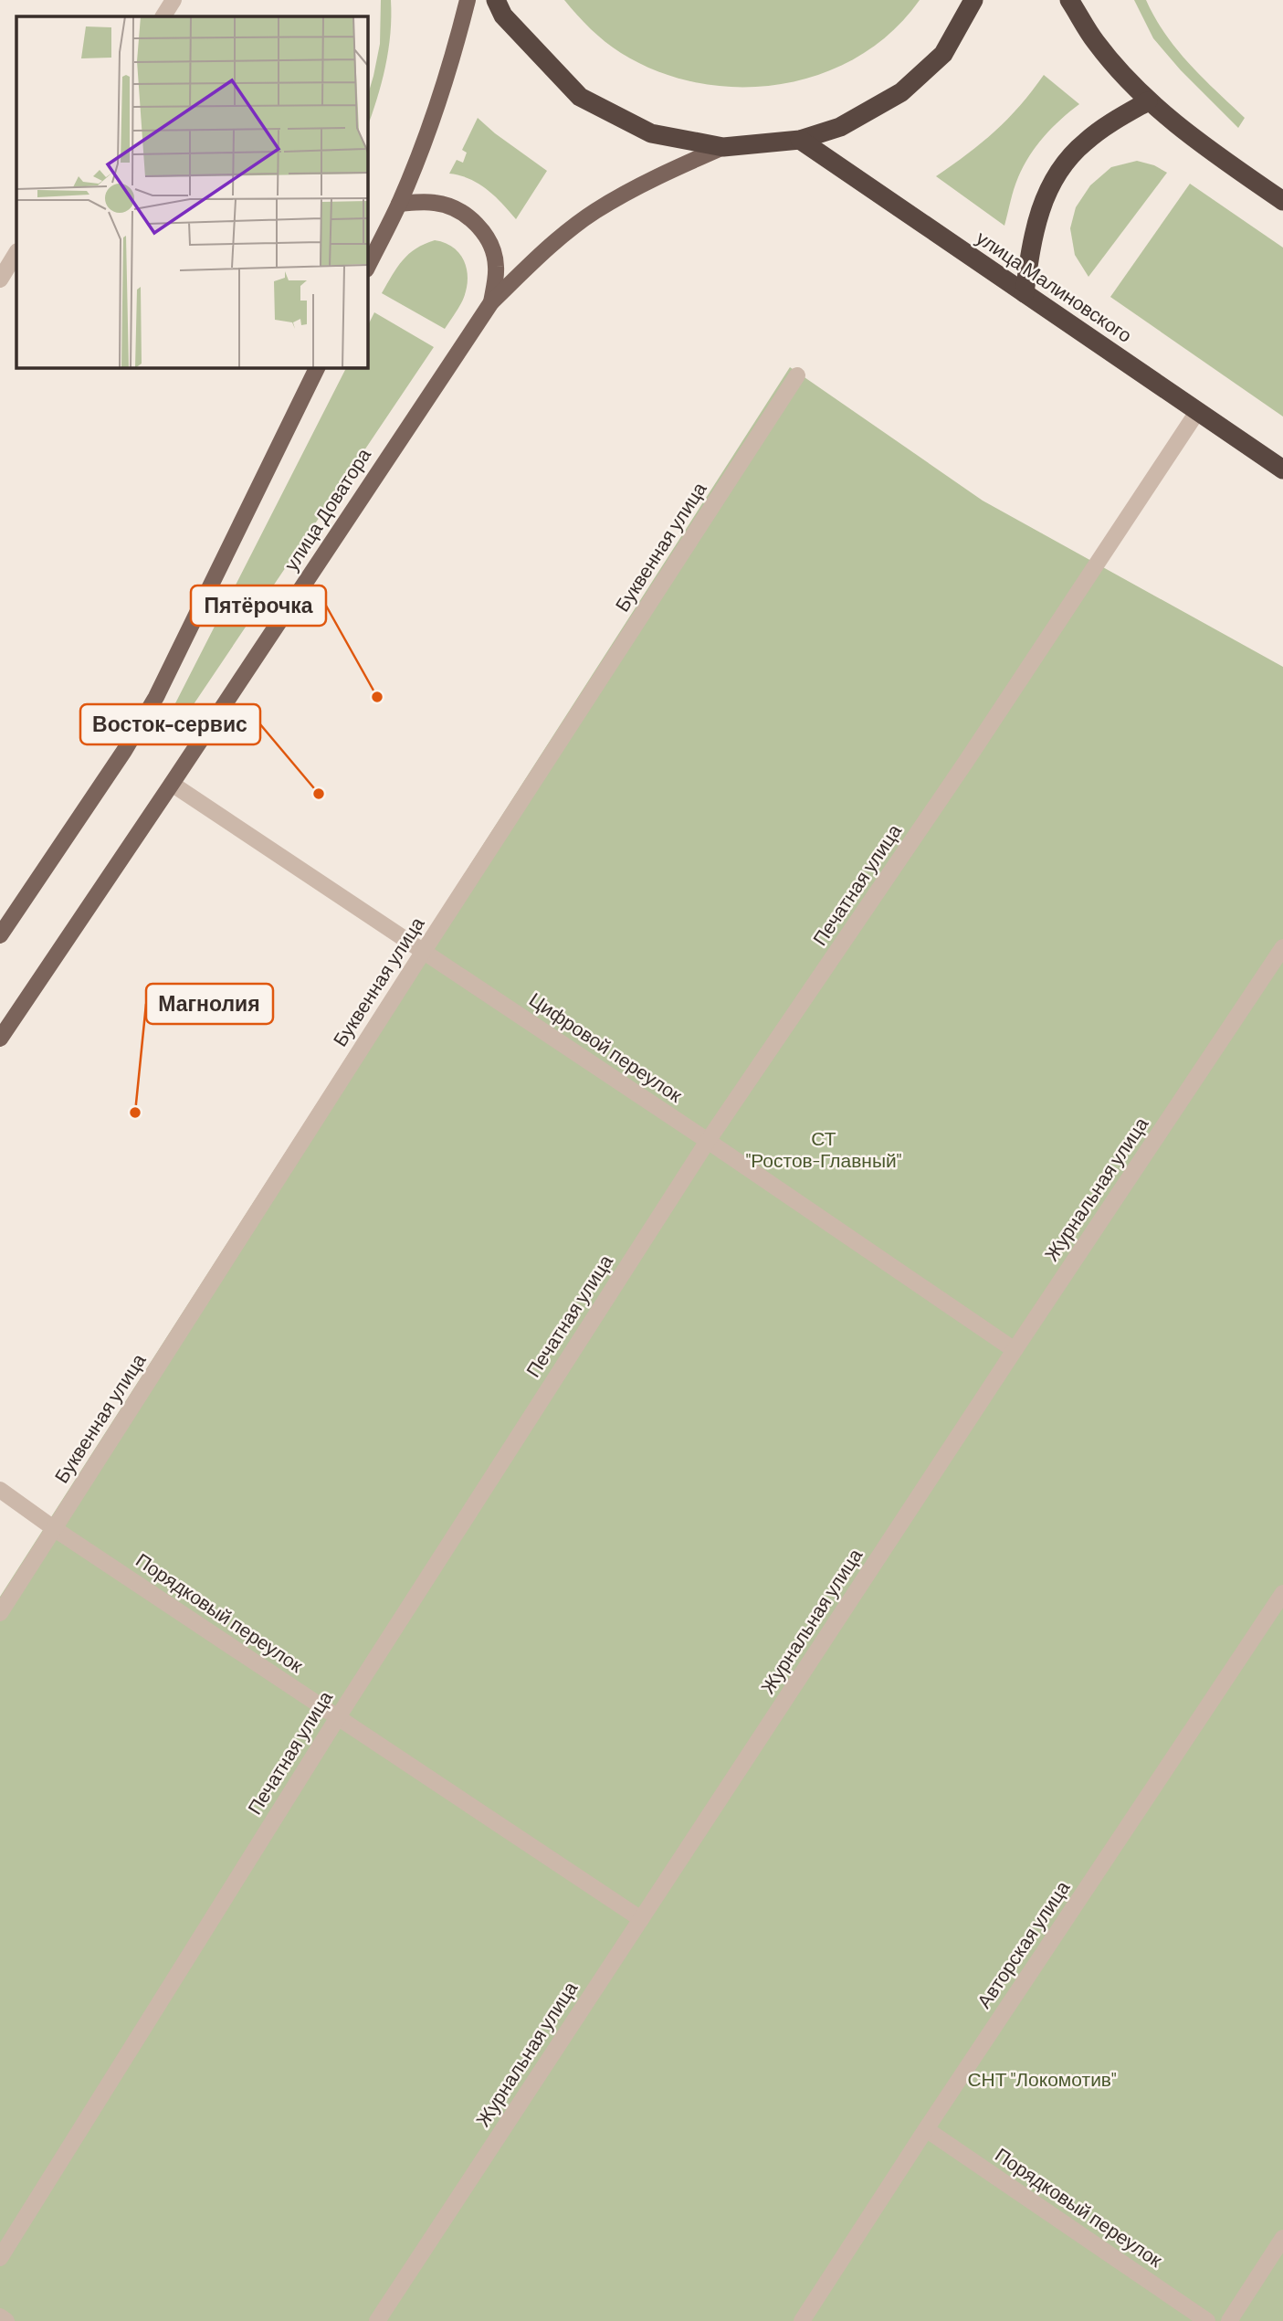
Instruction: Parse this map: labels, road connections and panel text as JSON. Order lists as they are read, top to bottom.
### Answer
{
  "streets": {
    "highway": ["улица Малиновского"],
    "main road": ["улица Доватора"],
    "street": [
      "Буквенная улица",
      "Печатная улица",
      "Цифровой переулок",
      "Журнальная улица",
      "Порядковый переулок",
      "Авторская улица"
    ]
  },
  "crossings": [
    ["улица Малиновского", "Печатная улица"],
    ["улица Доватора", "Цифровой переулок"],
    ["Буквенная улица", "Цифровой переулок"],
    ["Буквенная улица", "Порядковый переулок"],
    ["Печатная улица", "Цифровой переулок"],
    ["Печатная улица", "Порядковый переулок"],
    ["Цифровой переулок", "Журнальная улица"],
    ["Журнальная улица", "Порядковый переулок"],
    ["Порядковый переулок", "Авторская улица"]
  ],
  "parks": ["СТ \"Ростов-Главный\"", "СНТ \"Локомотив\""],
  "places": ["Пятёрочка", "Восток-сервис", "Магнолия"]
}
